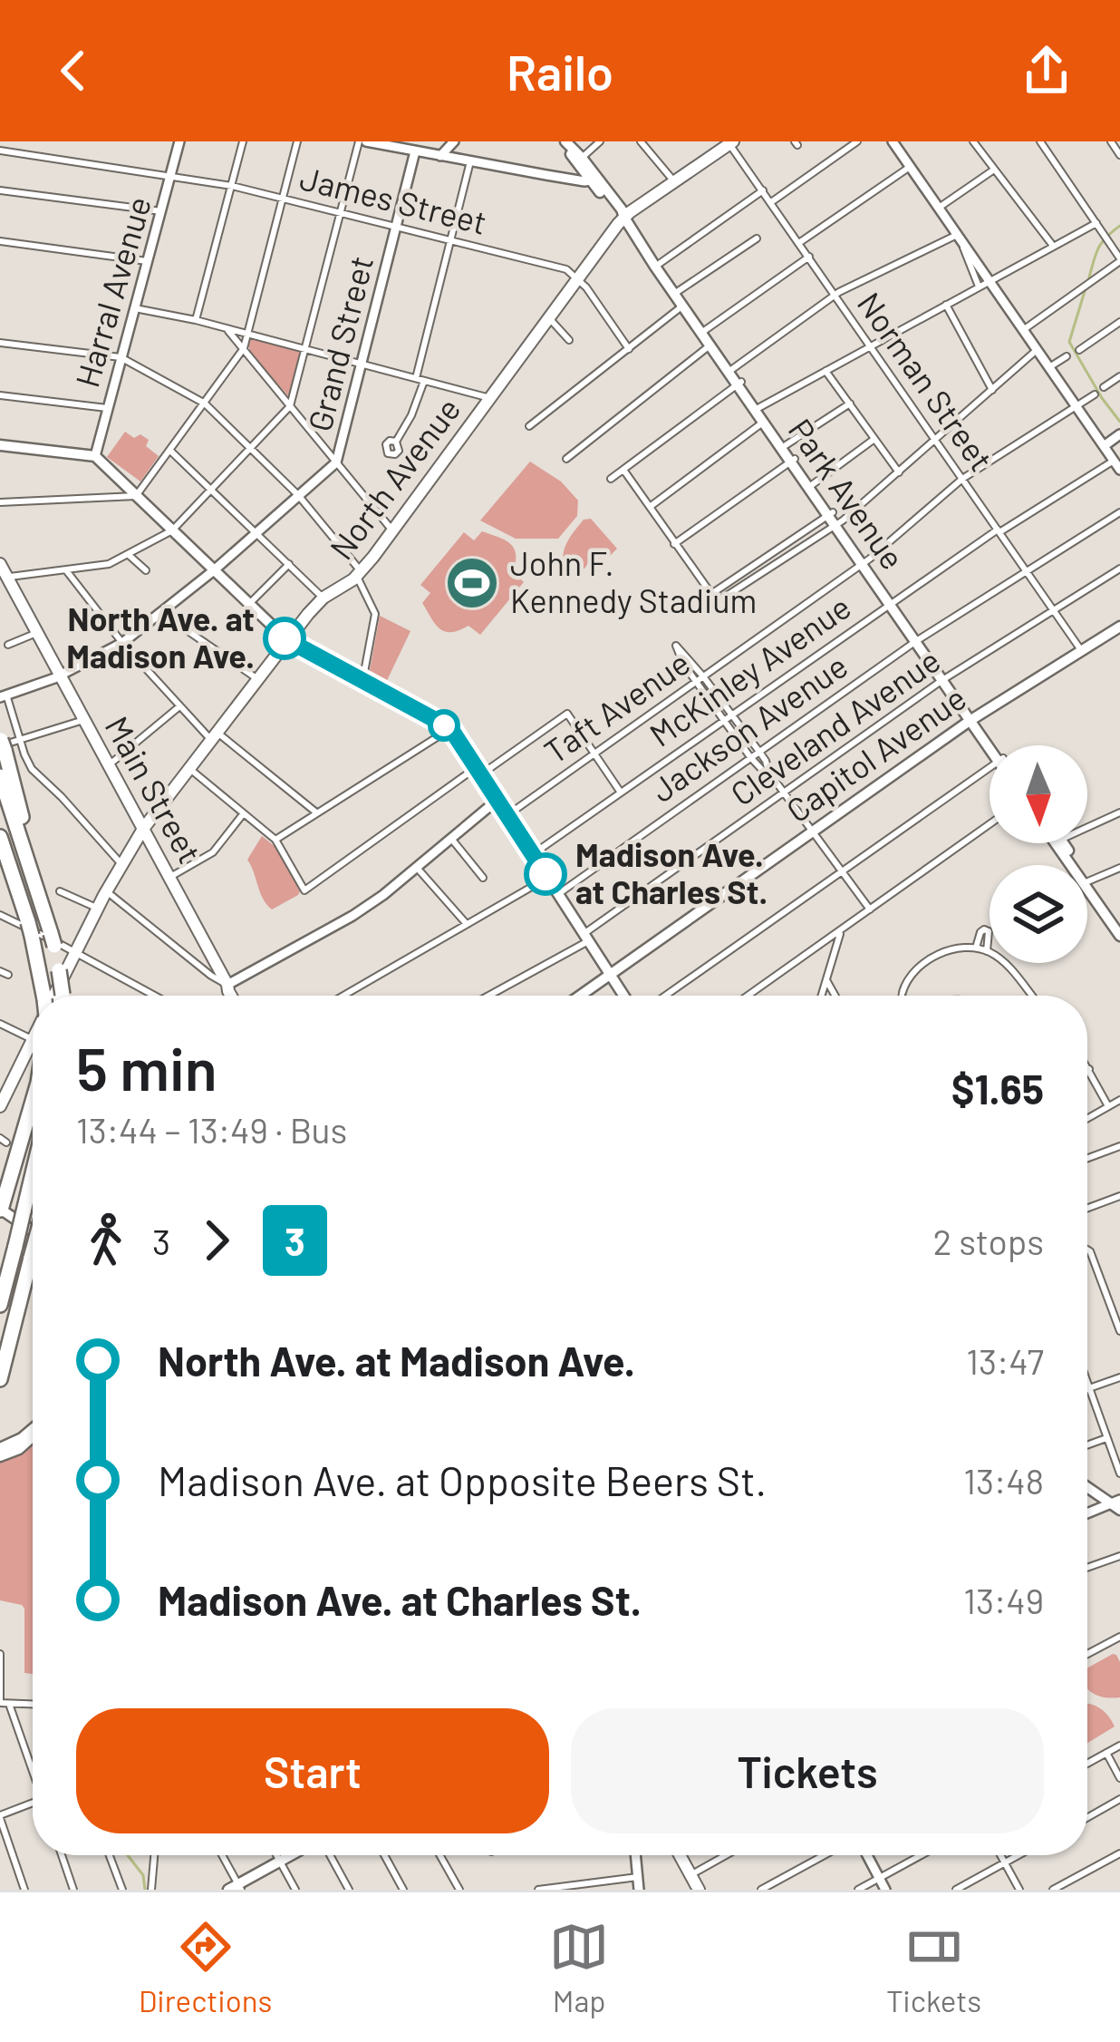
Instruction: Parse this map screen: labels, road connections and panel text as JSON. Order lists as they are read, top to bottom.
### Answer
{
  "streets": {
    "main road": [
      "North Avenue",
      "Park Avenue",
      "Capitol Avenue",
      "Main Street"
    ],
    "street": [
      "James Street",
      "Harral Avenue",
      "Grand Street",
      "Norman Street",
      "McKinley Avenue",
      "Taft Avenue",
      "Cleveland Avenue",
      "Jackson Avenue"
    ]
  },
  "crossings": [
    ["James Street", "Harral Avenue"],
    ["James Street", "Grand Street"],
    ["James Street", "North Avenue"],
    ["Grand Street", "Main Street"],
    ["Norman Street", "North Avenue"],
    ["Norman Street", "McKinley Avenue"],
    ["Norman Street", "Taft Avenue"],
    ["Norman Street", "Cleveland Avenue"],
    ["Norman Street", "Jackson Avenue"],
    ["Norman Street", "Capitol Avenue"],
    ["North Avenue", "Park Avenue"],
    ["North Avenue", "Main Street"],
    ["Park Avenue", "McKinley Avenue"],
    ["Park Avenue", "Taft Avenue"],
    ["Park Avenue", "Cleveland Avenue"],
    ["Park Avenue", "Jackson Avenue"],
    ["Park Avenue", "Capitol Avenue"]
  ],
  "places": {
    "sports": ["John F. Kennedy Stadium"],
    "other": ["North Ave. at Madison Ave.", "Madison Ave. at Charles St."]
  },
  "lines": ["bus line 3"],
  "north": "bottom",
  "page": {
    "header": "Railo",
    "heading": ["5 min", "13:44 – 13:49 · Bus", "$1.65"],
    "legs": ["3", "3", "2 stops"],
    "list": [
      {
        "name": "North Ave. at Madison Ave.",
        "value": "13:47"
      },
      {
        "name": "Madison Ave. at Opposite Beers St.",
        "value": "13:48"
      },
      {
        "name": "Madison Ave. at Charles St.",
        "value": "13:49"
      }
    ],
    "buttons": ["Start", "Tickets"],
    "tabs": ["Directions", "Map", "Tickets"]
  }
}
